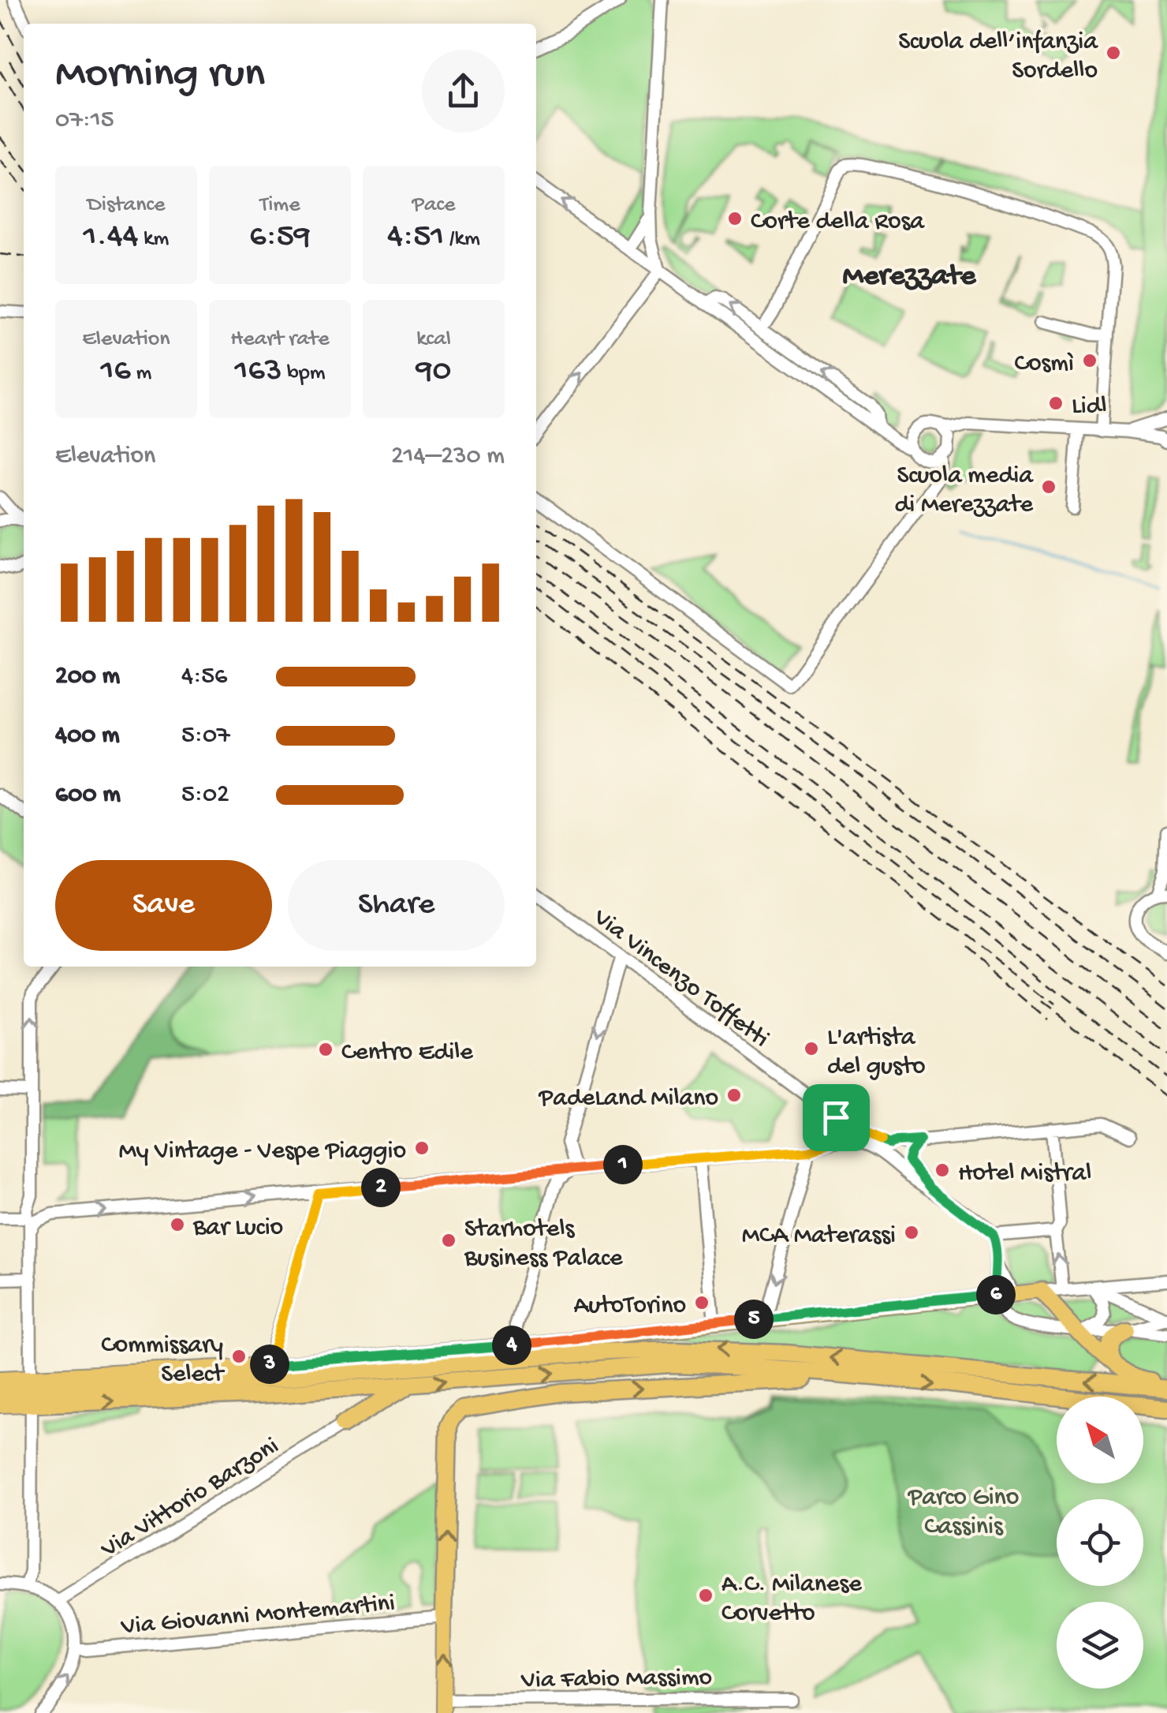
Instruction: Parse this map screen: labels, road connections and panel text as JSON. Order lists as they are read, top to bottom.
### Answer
{
  "streets": {
    "main road": ["Via Fabio Massimo"],
    "street": ["Via Vincenzo Toffetti", "Via Vittorio Barzoni", "Via Giovanni Montemartini"]
  },
  "crossings": [
    ["Via Giovanni Montemartini", "Via Fabio Massimo"]
  ],
  "districts": ["Merezzate"],
  "parks": ["Parco Gino Cassinis"],
  "places": [
    "Scuola dell’infanzia Sordello",
    "Corte della Rosa",
    "Cosmì",
    "Lidl",
    "Scuola media di Merezzate",
    "L'artista del gusto",
    "Centro Edile",
    "PadeLand Milano",
    "My Vintage - Vespe Piaggio",
    "Hotel Mistral",
    "Bar Lucio",
    "MCA Materassi",
    "Starhotels Business Palace",
    "AutoTorino",
    "Commissary Select",
    "A.C. Milanese Corvetto"
  ],
  "north": "top left",
  "page": {
    "heading": ["Morning run", "07:15"],
    "stats": [
      ["Distance", "1.44 km"],
      ["Time", "6:59"],
      ["Pace", "4:51 /km"],
      ["Elevation", "16 m"],
      ["Heart rate", "163 bpm"],
      ["kcal", "90"]
    ],
    "chart": ["Elevation", "214–230 m"],
    "list": [
      {
        "name": "200 m",
        "note": "4:56"
      },
      {
        "name": "400 m",
        "note": "5:07"
      },
      {
        "name": "600 m",
        "note": "5:02"
      }
    ],
    "buttons": ["Save", "Share"],
    "pins": [
      "1",
      "2",
      "6",
      "5",
      "4",
      "3"
    ]
  }
}
